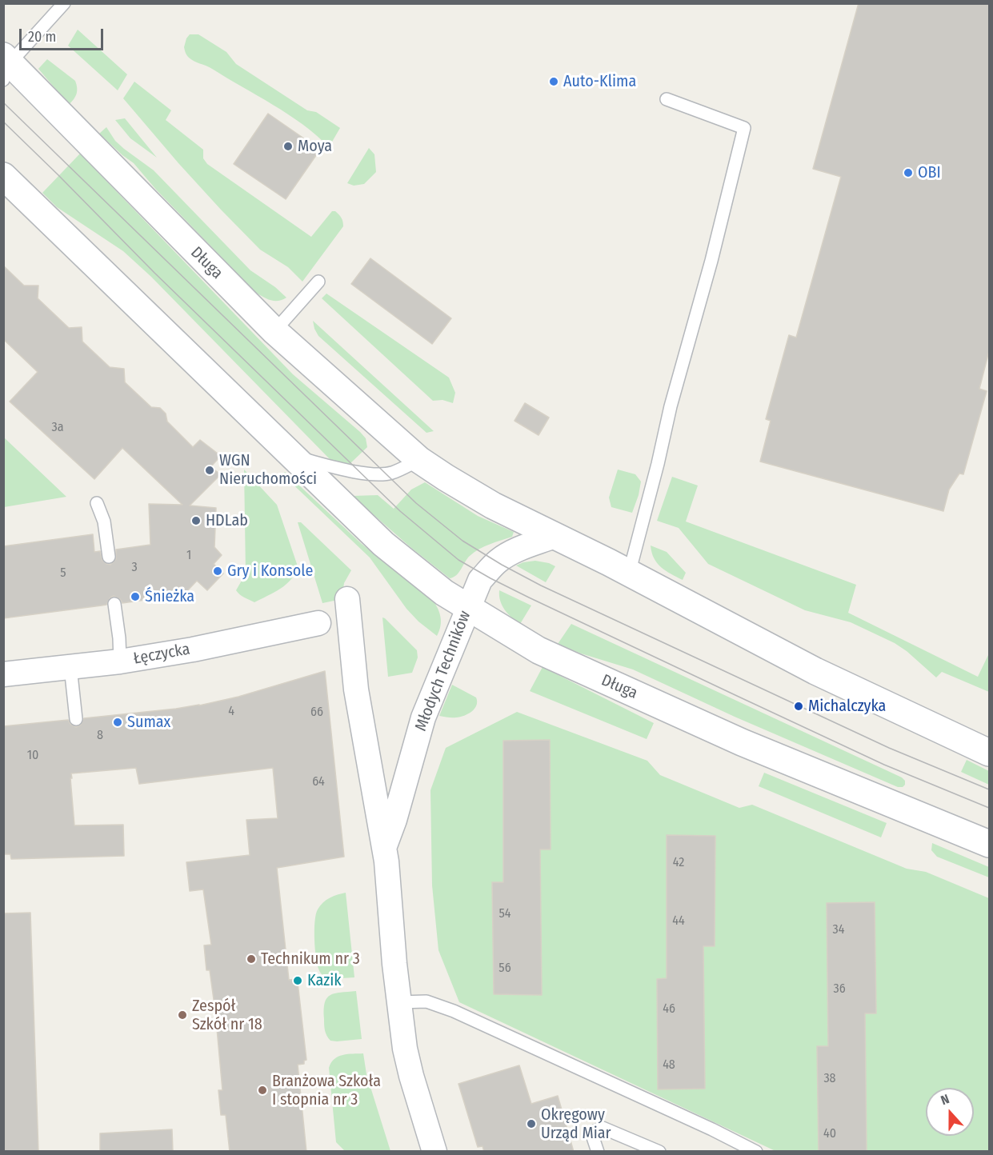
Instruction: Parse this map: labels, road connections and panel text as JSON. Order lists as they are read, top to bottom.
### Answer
{
  "streets": {
    "street": ["Długa", "Łęczycka", "Młodych Techników"]
  },
  "crossings": [
    ["Długa", "Młodych Techników"]
  ],
  "places": [
    "Auto-Klima",
    "Moya",
    "OBI",
    "WGN Nieruchomości",
    "HDLab",
    "Gry i Konsole",
    "Śnieżka",
    "Michalczyka",
    "Sumax",
    "Technikum nr 3",
    "Kazik",
    "Zespół Szkół nr 18",
    "Branżowa Szkoła I stopnia nr 3",
    "Okręgowy Urząd Miar"
  ],
  "house_numbers": [
    "3a",
    "1",
    "3",
    "5",
    "4",
    "66",
    "8",
    "10",
    "64",
    "42",
    "54",
    "44",
    "34",
    "56",
    "36",
    "46",
    "48",
    "38",
    "40"
  ],
  "scale_bar": "20 m",
  "north": "top"
}
